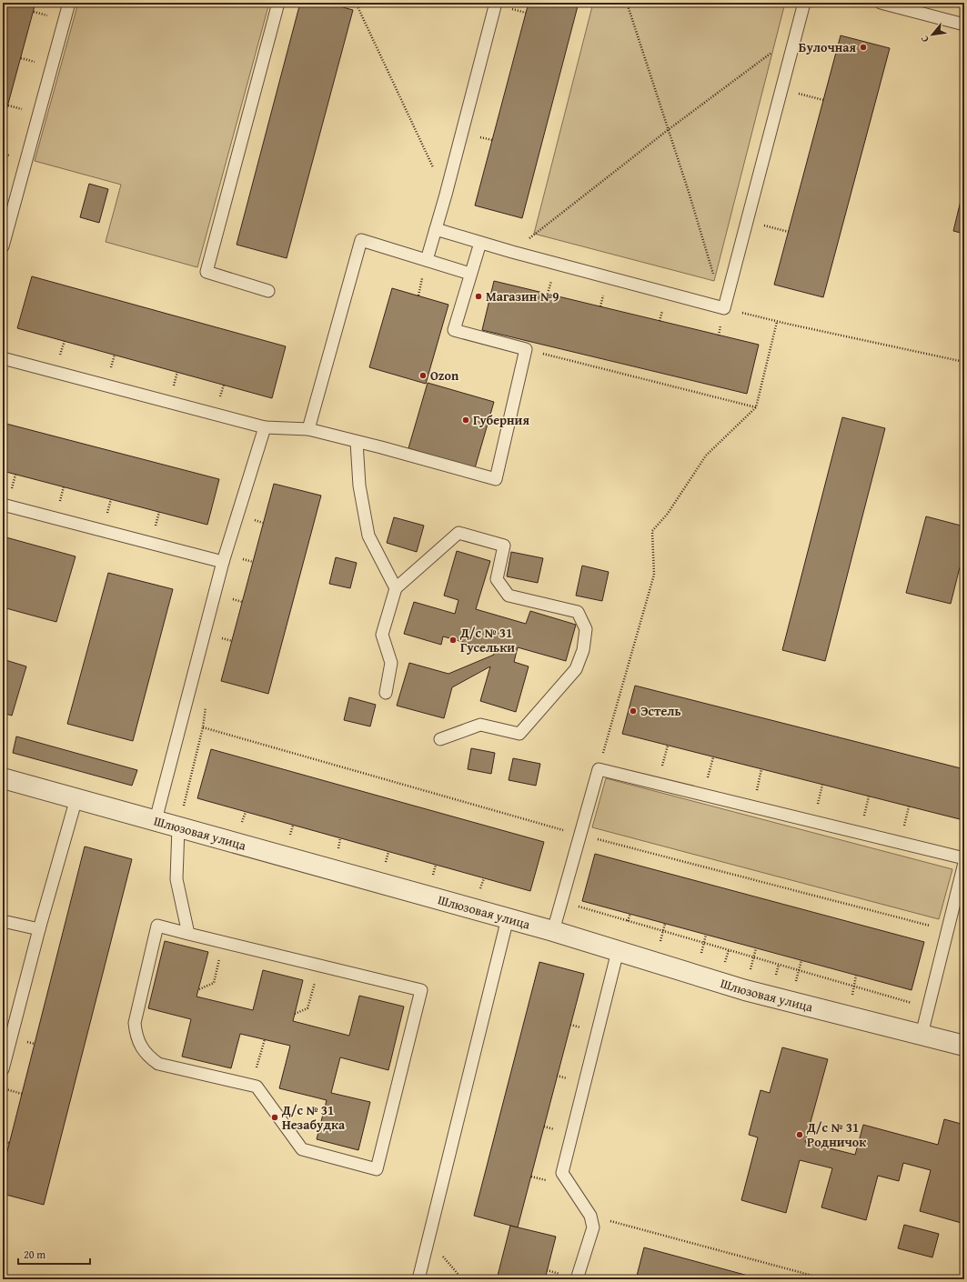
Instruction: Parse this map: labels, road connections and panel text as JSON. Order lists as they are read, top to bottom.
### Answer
{
  "streets": {
    "street": ["Шлюзовая улица"]
  },
  "places": [
    "Булочная",
    "Магазин №9",
    "Ozon",
    "Губерния",
    "Д/с № 31 Гусельки",
    "Эстель",
    "Д/с № 31 Незабудка",
    "Д/с № 31 Родничок"
  ],
  "scale_bar": "20 m",
  "north": "bottom left"
}
